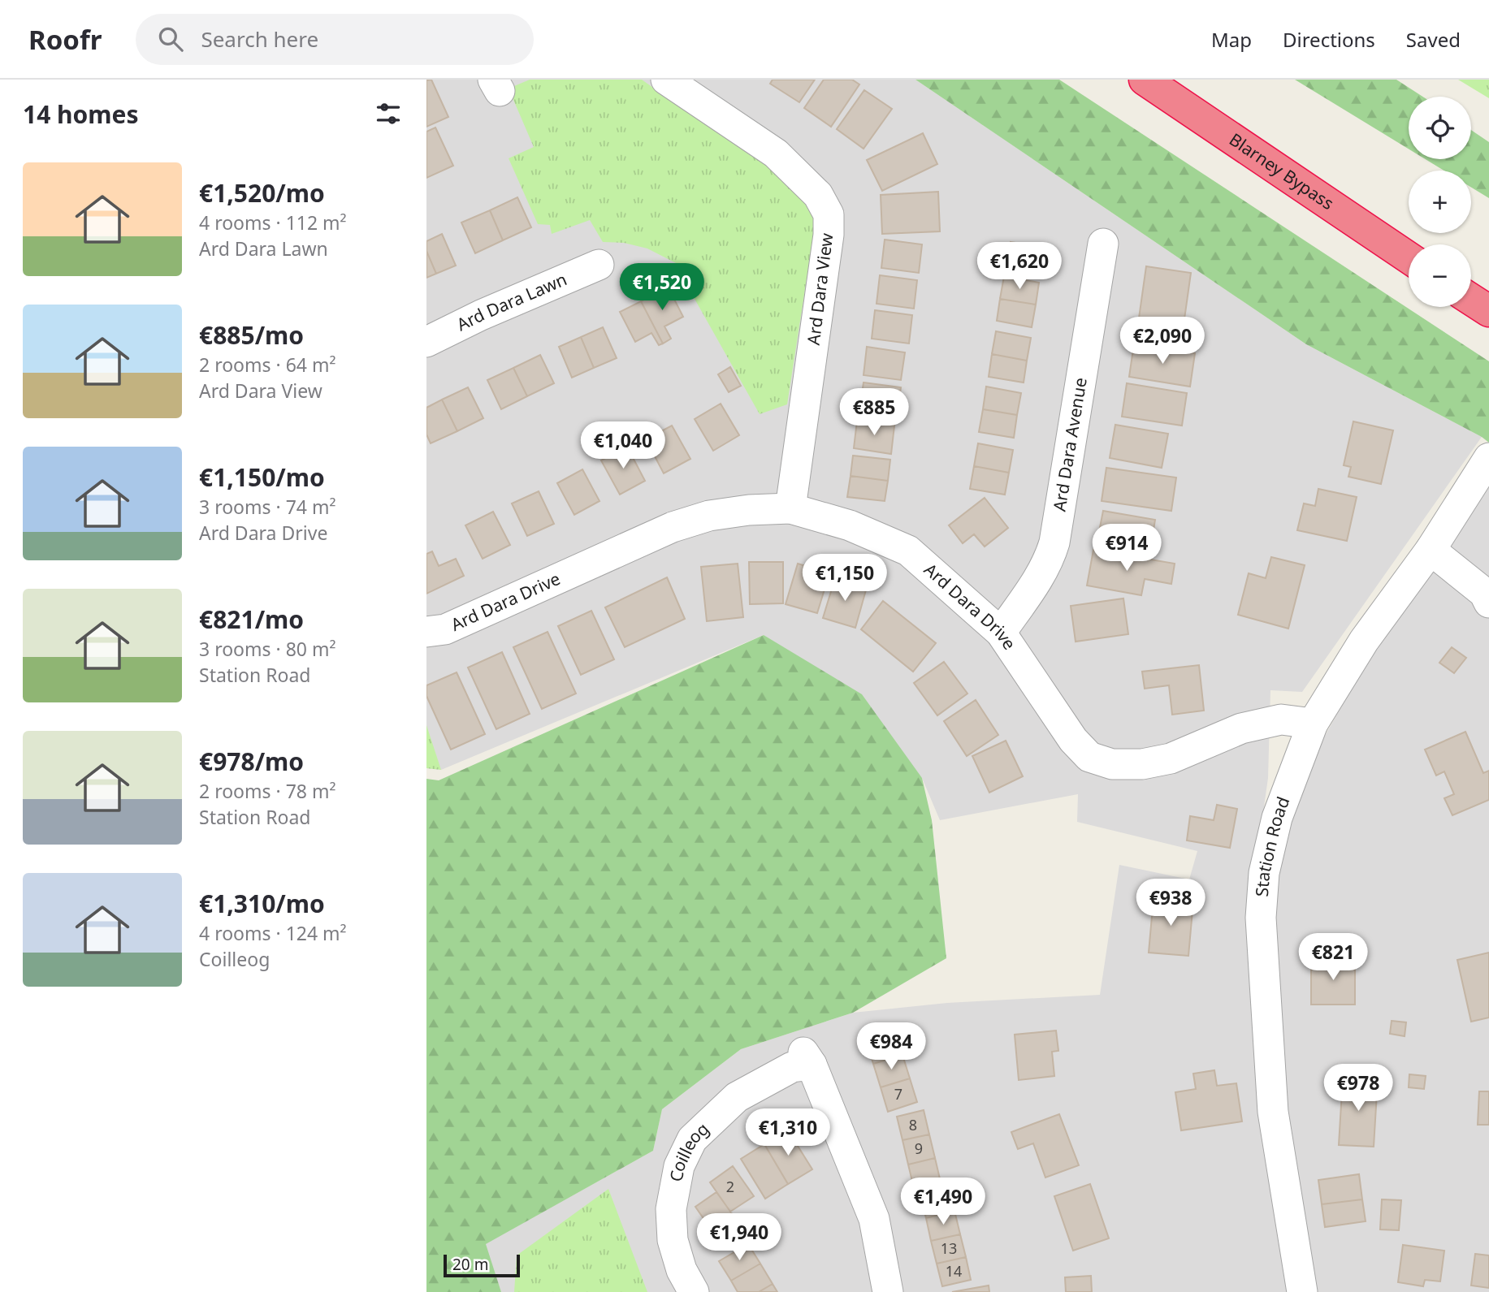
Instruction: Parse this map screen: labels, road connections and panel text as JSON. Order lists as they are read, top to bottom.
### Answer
{
  "streets": {
    "highway": ["Blarney Bypass"],
    "street": [
      "Ard Dara View",
      "Ard Dara Lawn",
      "Ard Dara Avenue",
      "Ard Dara Drive",
      "Station Road",
      "Coilleog"
    ]
  },
  "crossings": [
    ["Ard Dara View", "Ard Dara Drive"],
    ["Ard Dara Avenue", "Ard Dara Drive"],
    ["Ard Dara Drive", "Station Road"]
  ],
  "house_numbers": [
    "7",
    "8",
    "9",
    "2",
    "13",
    "14"
  ],
  "scale_bar": "20 m",
  "page": {
    "header": "Roofr",
    "search": "Search here",
    "nav": ["Map", "Directions", "Saved"],
    "heading": "14 homes",
    "map_buttons": ["+", "−"],
    "list": [
      {
        "name": "€1,520/mo",
        "note": "4 rooms · 112 m² · Ard Dara Lawn"
      },
      {
        "name": "€885/mo",
        "note": "2 rooms · 64 m² · Ard Dara View"
      },
      {
        "name": "€1,150/mo",
        "note": "3 rooms · 74 m² · Ard Dara Drive"
      },
      {
        "name": "€821/mo",
        "note": "3 rooms · 80 m² · Station Road"
      },
      {
        "name": "€978/mo",
        "note": "2 rooms · 78 m² · Station Road"
      },
      {
        "name": "€1,310/mo",
        "note": "4 rooms · 124 m² · Coilleog"
      }
    ],
    "price": [
      "€1,620",
      "€1,520",
      "€2,090",
      "€885",
      "€1,040",
      "€914",
      "€1,150",
      "€938",
      "€821",
      "€984",
      "€978",
      "€1,310",
      "€1,490",
      "€1,940"
    ],
    "scale": "20 m"
  }
}
